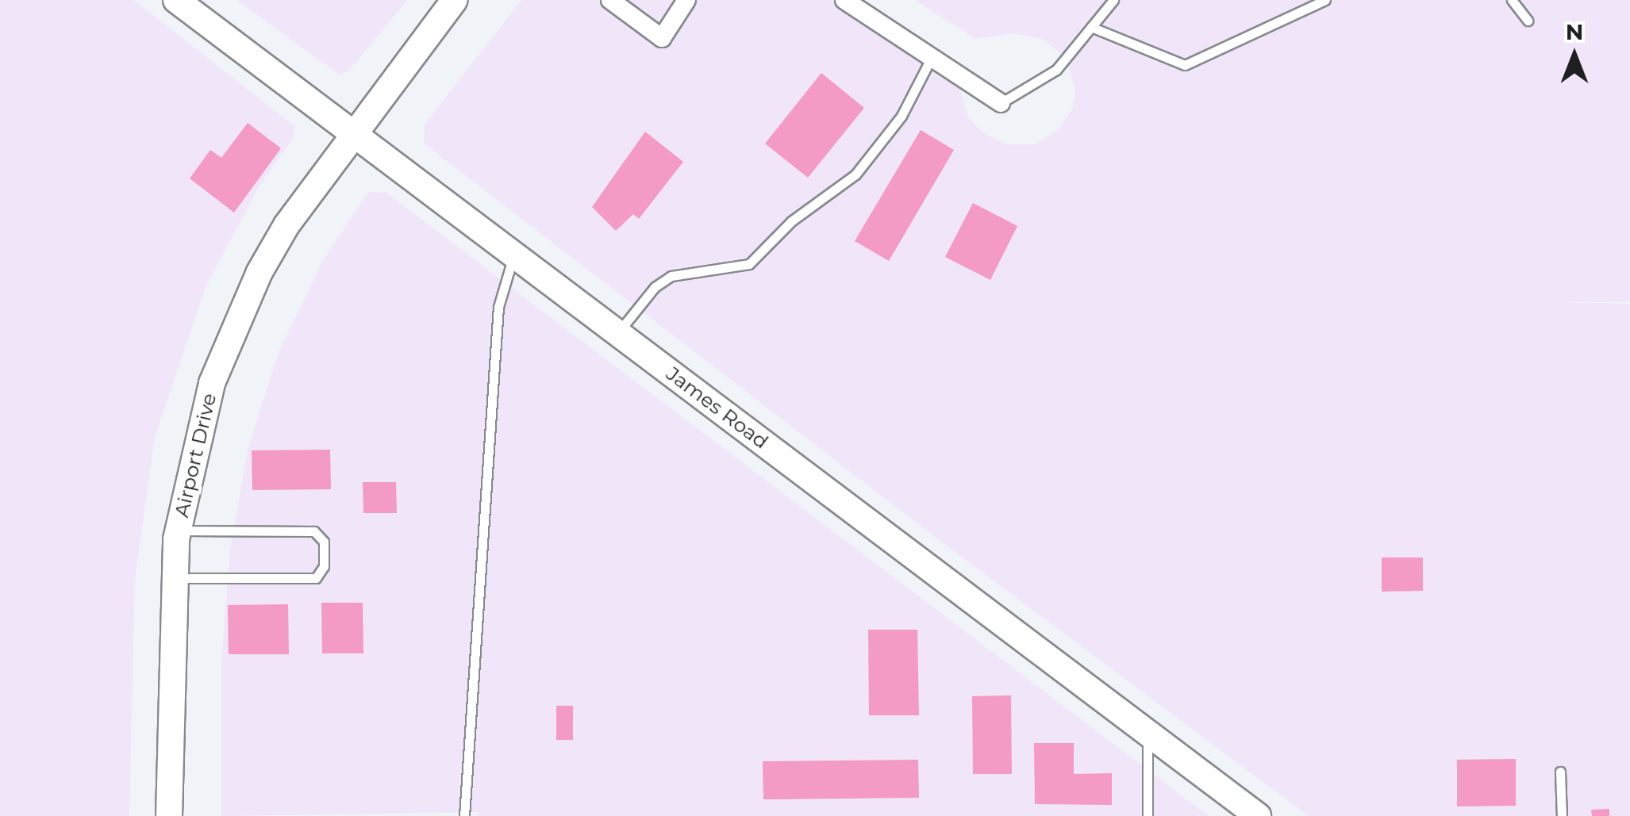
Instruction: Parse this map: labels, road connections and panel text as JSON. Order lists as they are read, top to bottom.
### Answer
{
  "streets": {
    "main road": ["James Road", "Airport Drive"]
  },
  "crossings": [
    ["James Road", "Airport Drive"]
  ],
  "north": "top"
}
